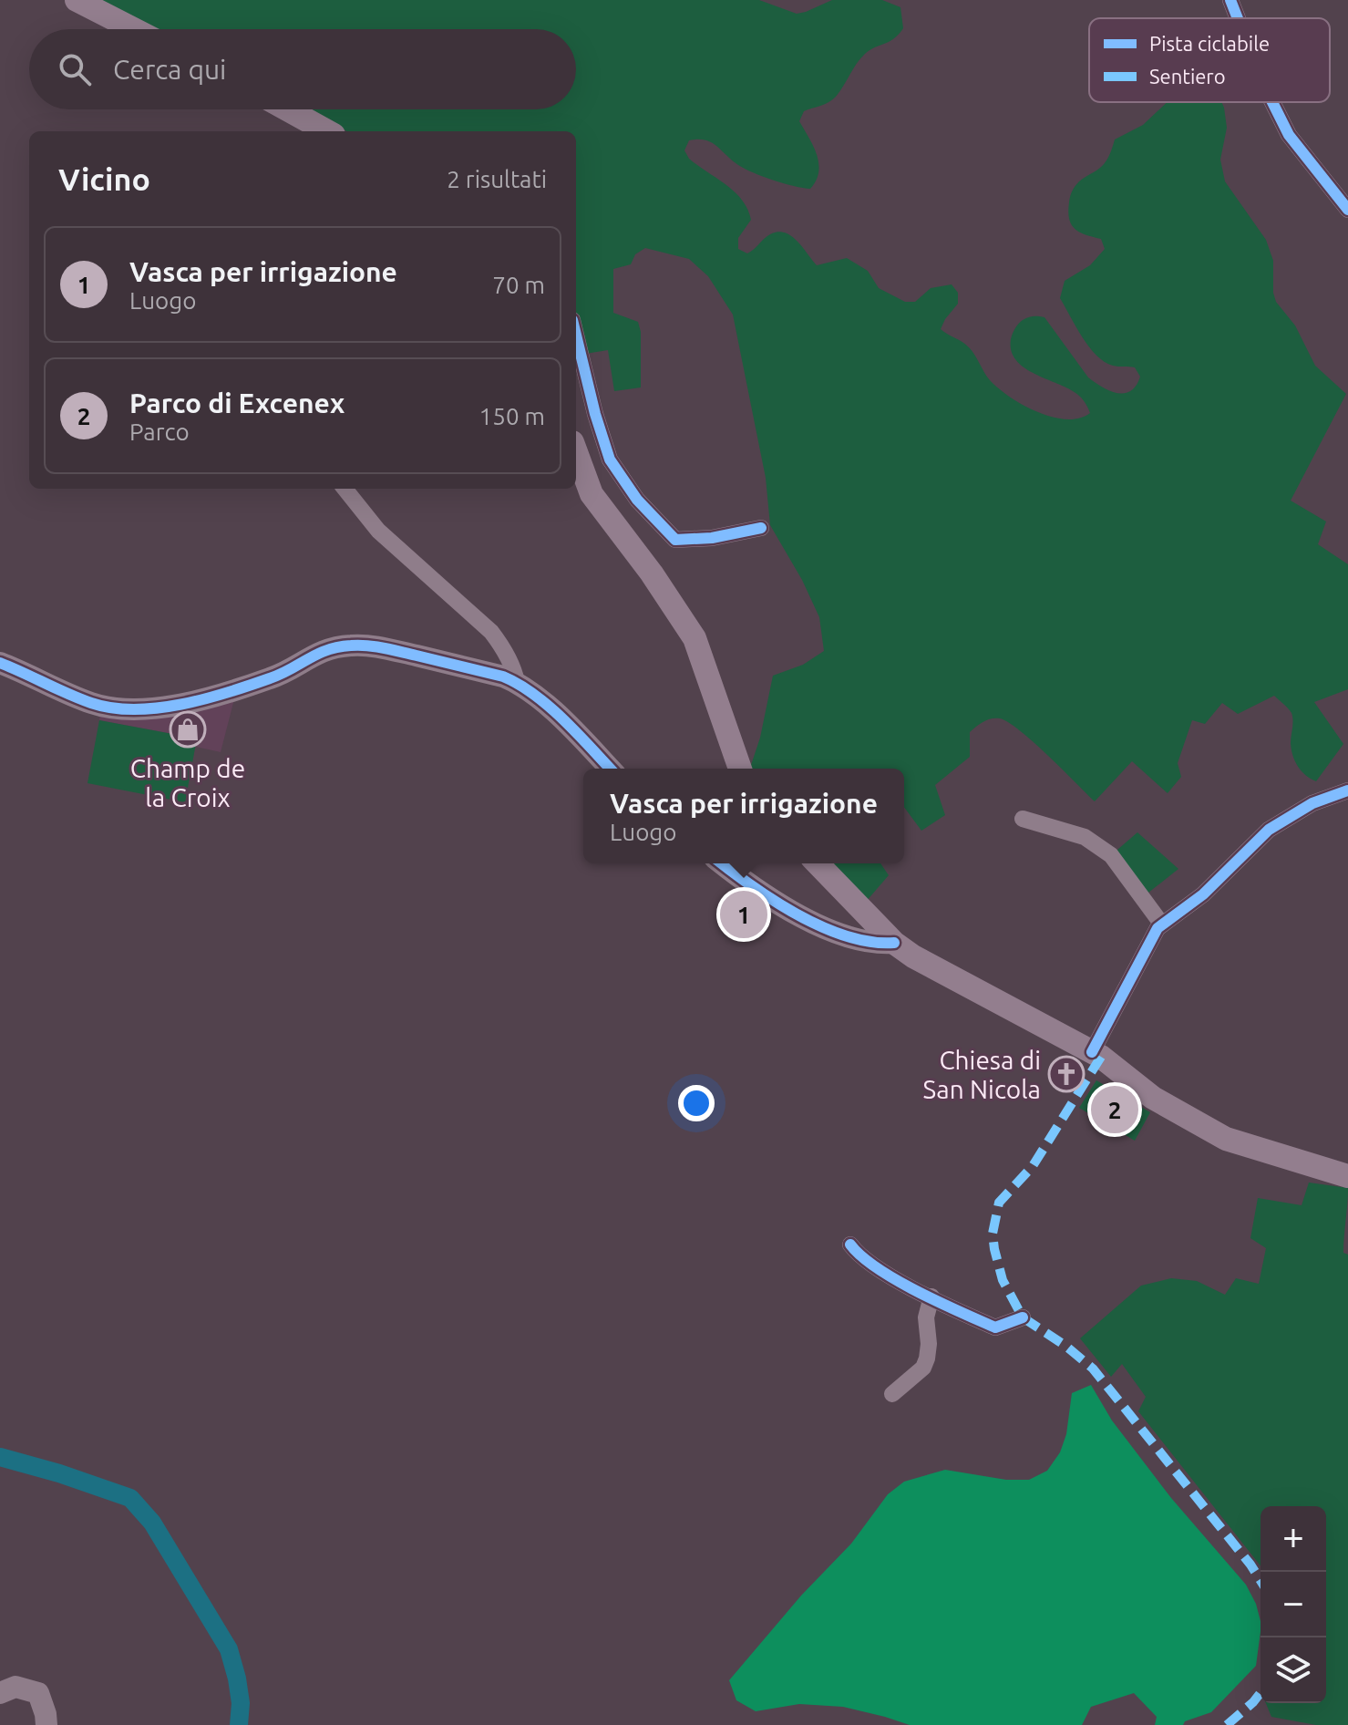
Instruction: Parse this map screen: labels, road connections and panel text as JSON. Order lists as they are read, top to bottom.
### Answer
{
  "places": {
    "shop": ["Champ de la Croix"],
    "church": ["Chiesa di San Nicola"]
  },
  "legend": ["Pista ciclabile", "Sentiero"],
  "page": {
    "search": "Cerca qui",
    "heading": ["Vicino", "2 risultati"],
    "list": [
      {
        "mark": "1",
        "name": "Vasca per irrigazione",
        "note": "Luogo",
        "value": "70 m"
      },
      {
        "mark": "2",
        "name": "Parco di Excenex",
        "note": "Parco",
        "value": "150 m"
      }
    ],
    "popup": ["Vasca per irrigazione", "Luogo"],
    "pins": ["1", "2"],
    "map_buttons": ["+", "−"]
  }
}
